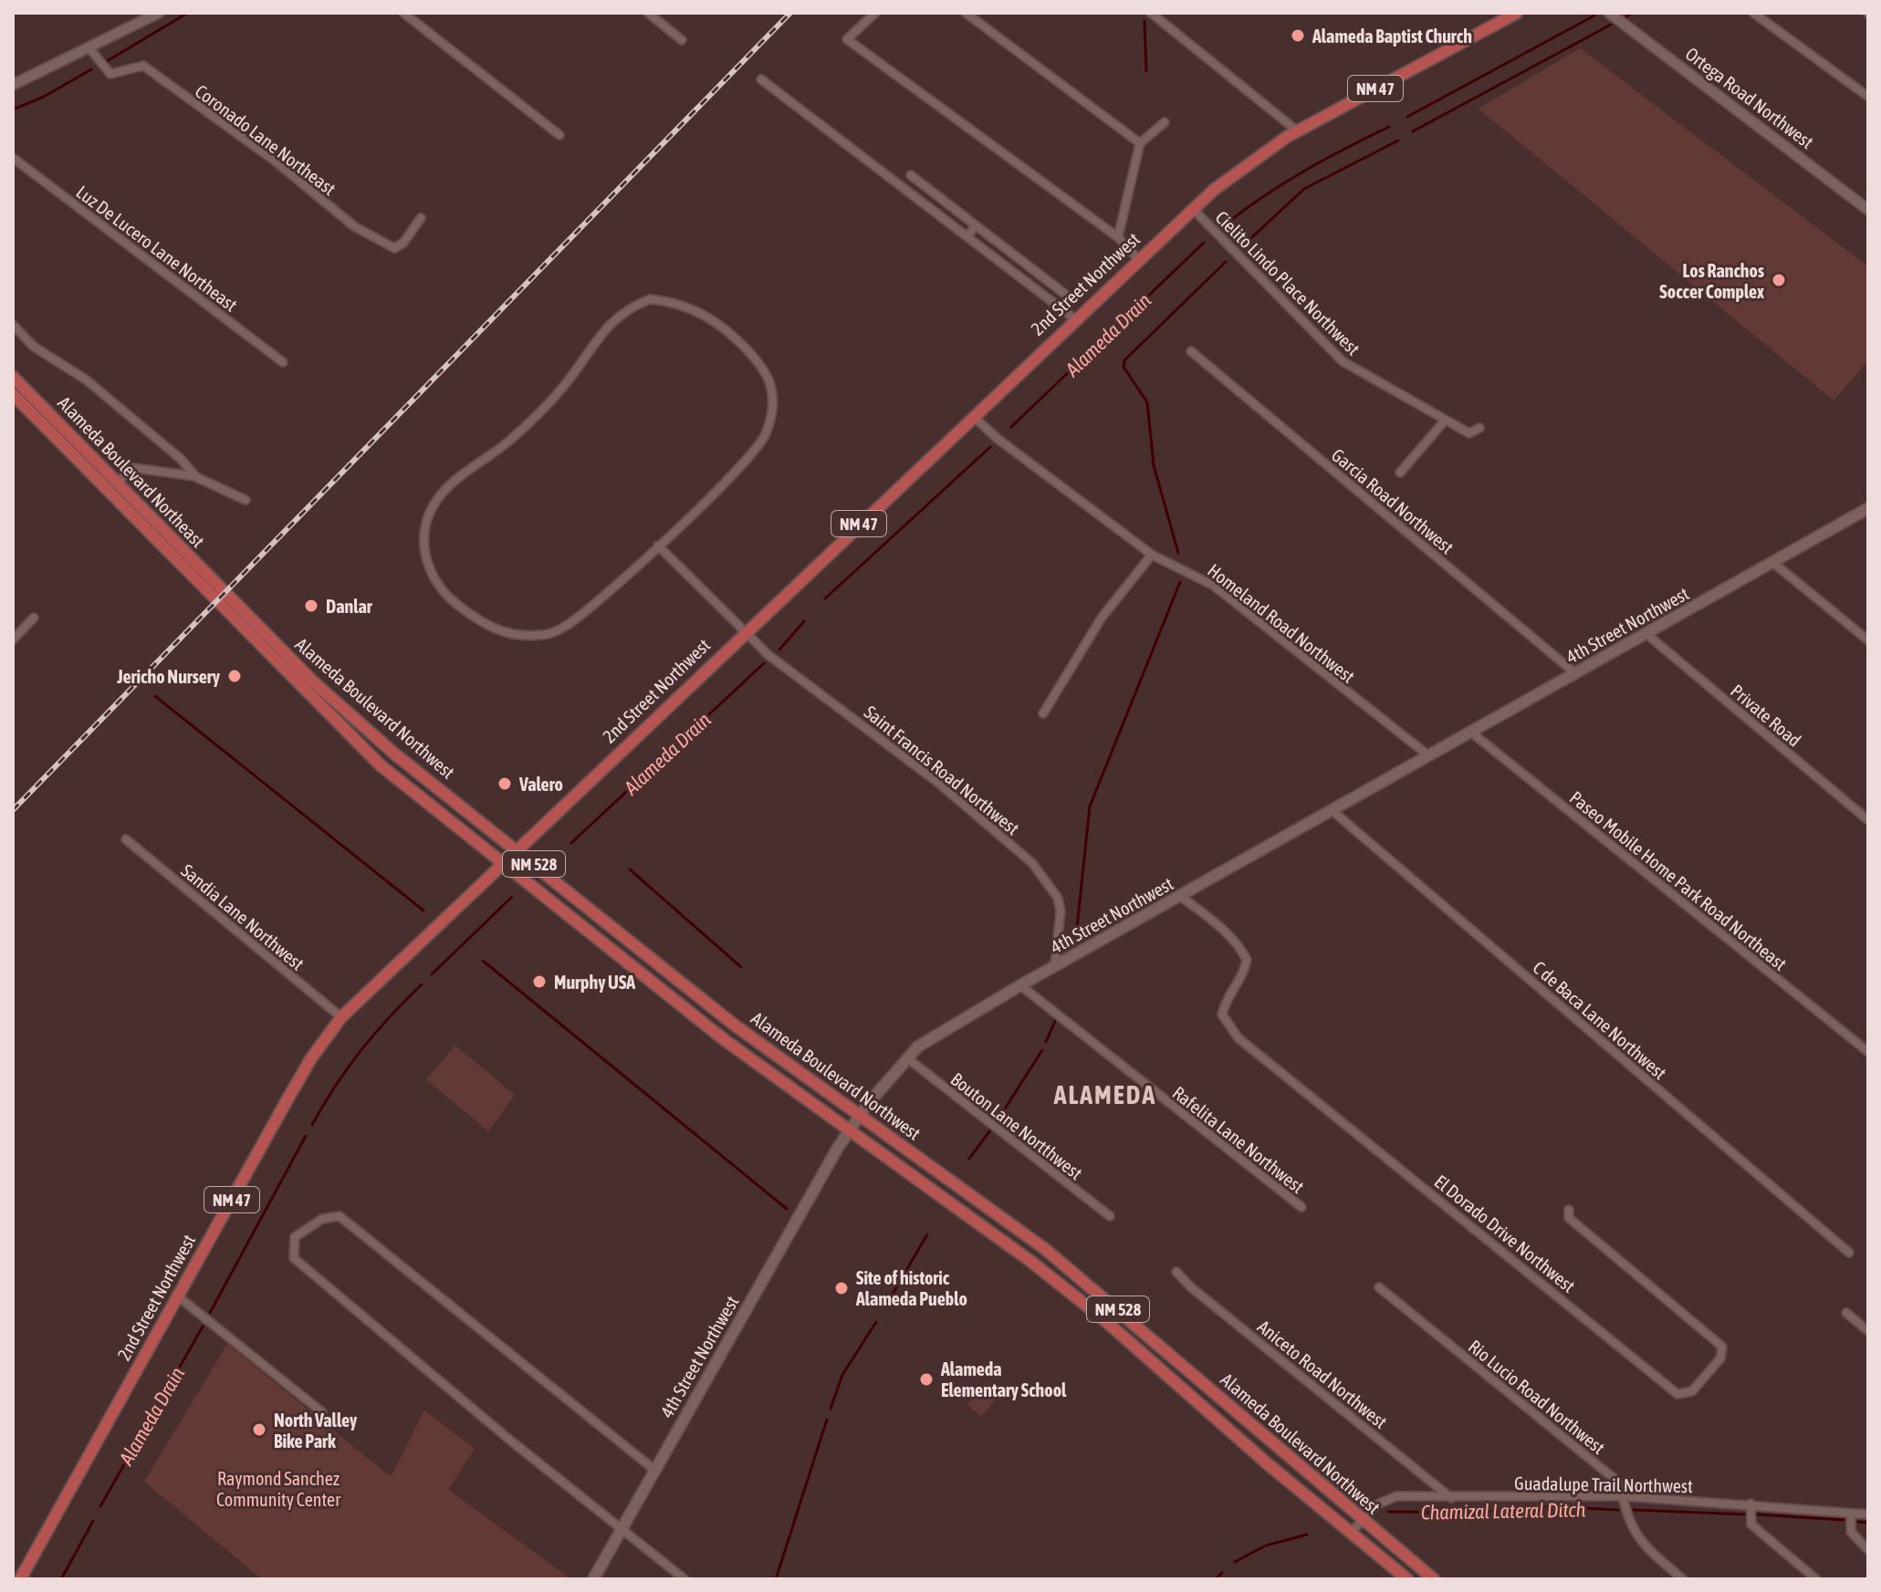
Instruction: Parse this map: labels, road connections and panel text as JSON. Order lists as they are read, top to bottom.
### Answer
{
  "streets": {
    "main road": [
      "NM 47",
      "2nd Street Northwest",
      "Alameda Boulevard Northeast",
      "4th Street Northwest",
      "Alameda Boulevard Northwest",
      "NM 528"
    ],
    "street": [
      "Ortega Road Northwest",
      "Coronado Lane Northeast",
      "Luz De Lucero Lane Northeast",
      "Cielito Lindo Place Northwest",
      "Garcia Road Northwest",
      "Homeland Road Northwest",
      "Private Road",
      "Saint Francis Road Northwest",
      "Paseo Mobile Home Park Road Northeast",
      "Sandia Lane Northwest",
      "C de Baca Lane Northwest",
      "Bouton Lane Nortthwest",
      "Rafelita Lane Northwest",
      "El Dorado Drive Northwest",
      "Aniceto Road Northwest",
      "Rio Lucio Road Northwest",
      "Guadalupe Trail Northwest"
    ]
  },
  "crossings": [
    ["Cielito Lindo Place Northwest", "2nd Street Northwest"],
    ["2nd Street Northwest", "Homeland Road Northwest"],
    ["2nd Street Northwest", "Alameda Boulevard Northwest"],
    ["2nd Street Northwest", "Saint Francis Road Northwest"],
    ["2nd Street Northwest", "Sandia Lane Northwest"],
    ["Alameda Boulevard Northeast", "Alameda Boulevard Northwest"],
    ["Garcia Road Northwest", "4th Street Northwest"],
    ["Homeland Road Northwest", "4th Street Northwest"],
    ["4th Street Northwest", "Alameda Boulevard Northwest"],
    ["4th Street Northwest", "Private Road"],
    ["4th Street Northwest", "Saint Francis Road Northwest"],
    ["4th Street Northwest", "Paseo Mobile Home Park Road Northeast"],
    ["4th Street Northwest", "C de Baca Lane Northwest"],
    ["4th Street Northwest", "Bouton Lane Nortthwest"],
    ["4th Street Northwest", "Rafelita Lane Northwest"],
    ["4th Street Northwest", "El Dorado Drive Northwest"],
    ["Alameda Boulevard Northwest", "Guadalupe Trail Northwest"],
    ["Aniceto Road Northwest", "Guadalupe Trail Northwest"],
    ["Rio Lucio Road Northwest", "Guadalupe Trail Northwest"]
  ],
  "districts": ["ALAMEDA"],
  "water": ["Alameda Drain", "Chamizal Lateral Ditch"],
  "parks": ["Raymond Sanchez Community Center"],
  "places": [
    "Alameda Baptist Church",
    "Los Ranchos Soccer Complex",
    "Danlar",
    "Jericho Nursery",
    "Valero",
    "Murphy USA",
    "Site of historic Alameda Pueblo",
    "Alameda Elementary School",
    "North Valley Bike Park"
  ]
}
